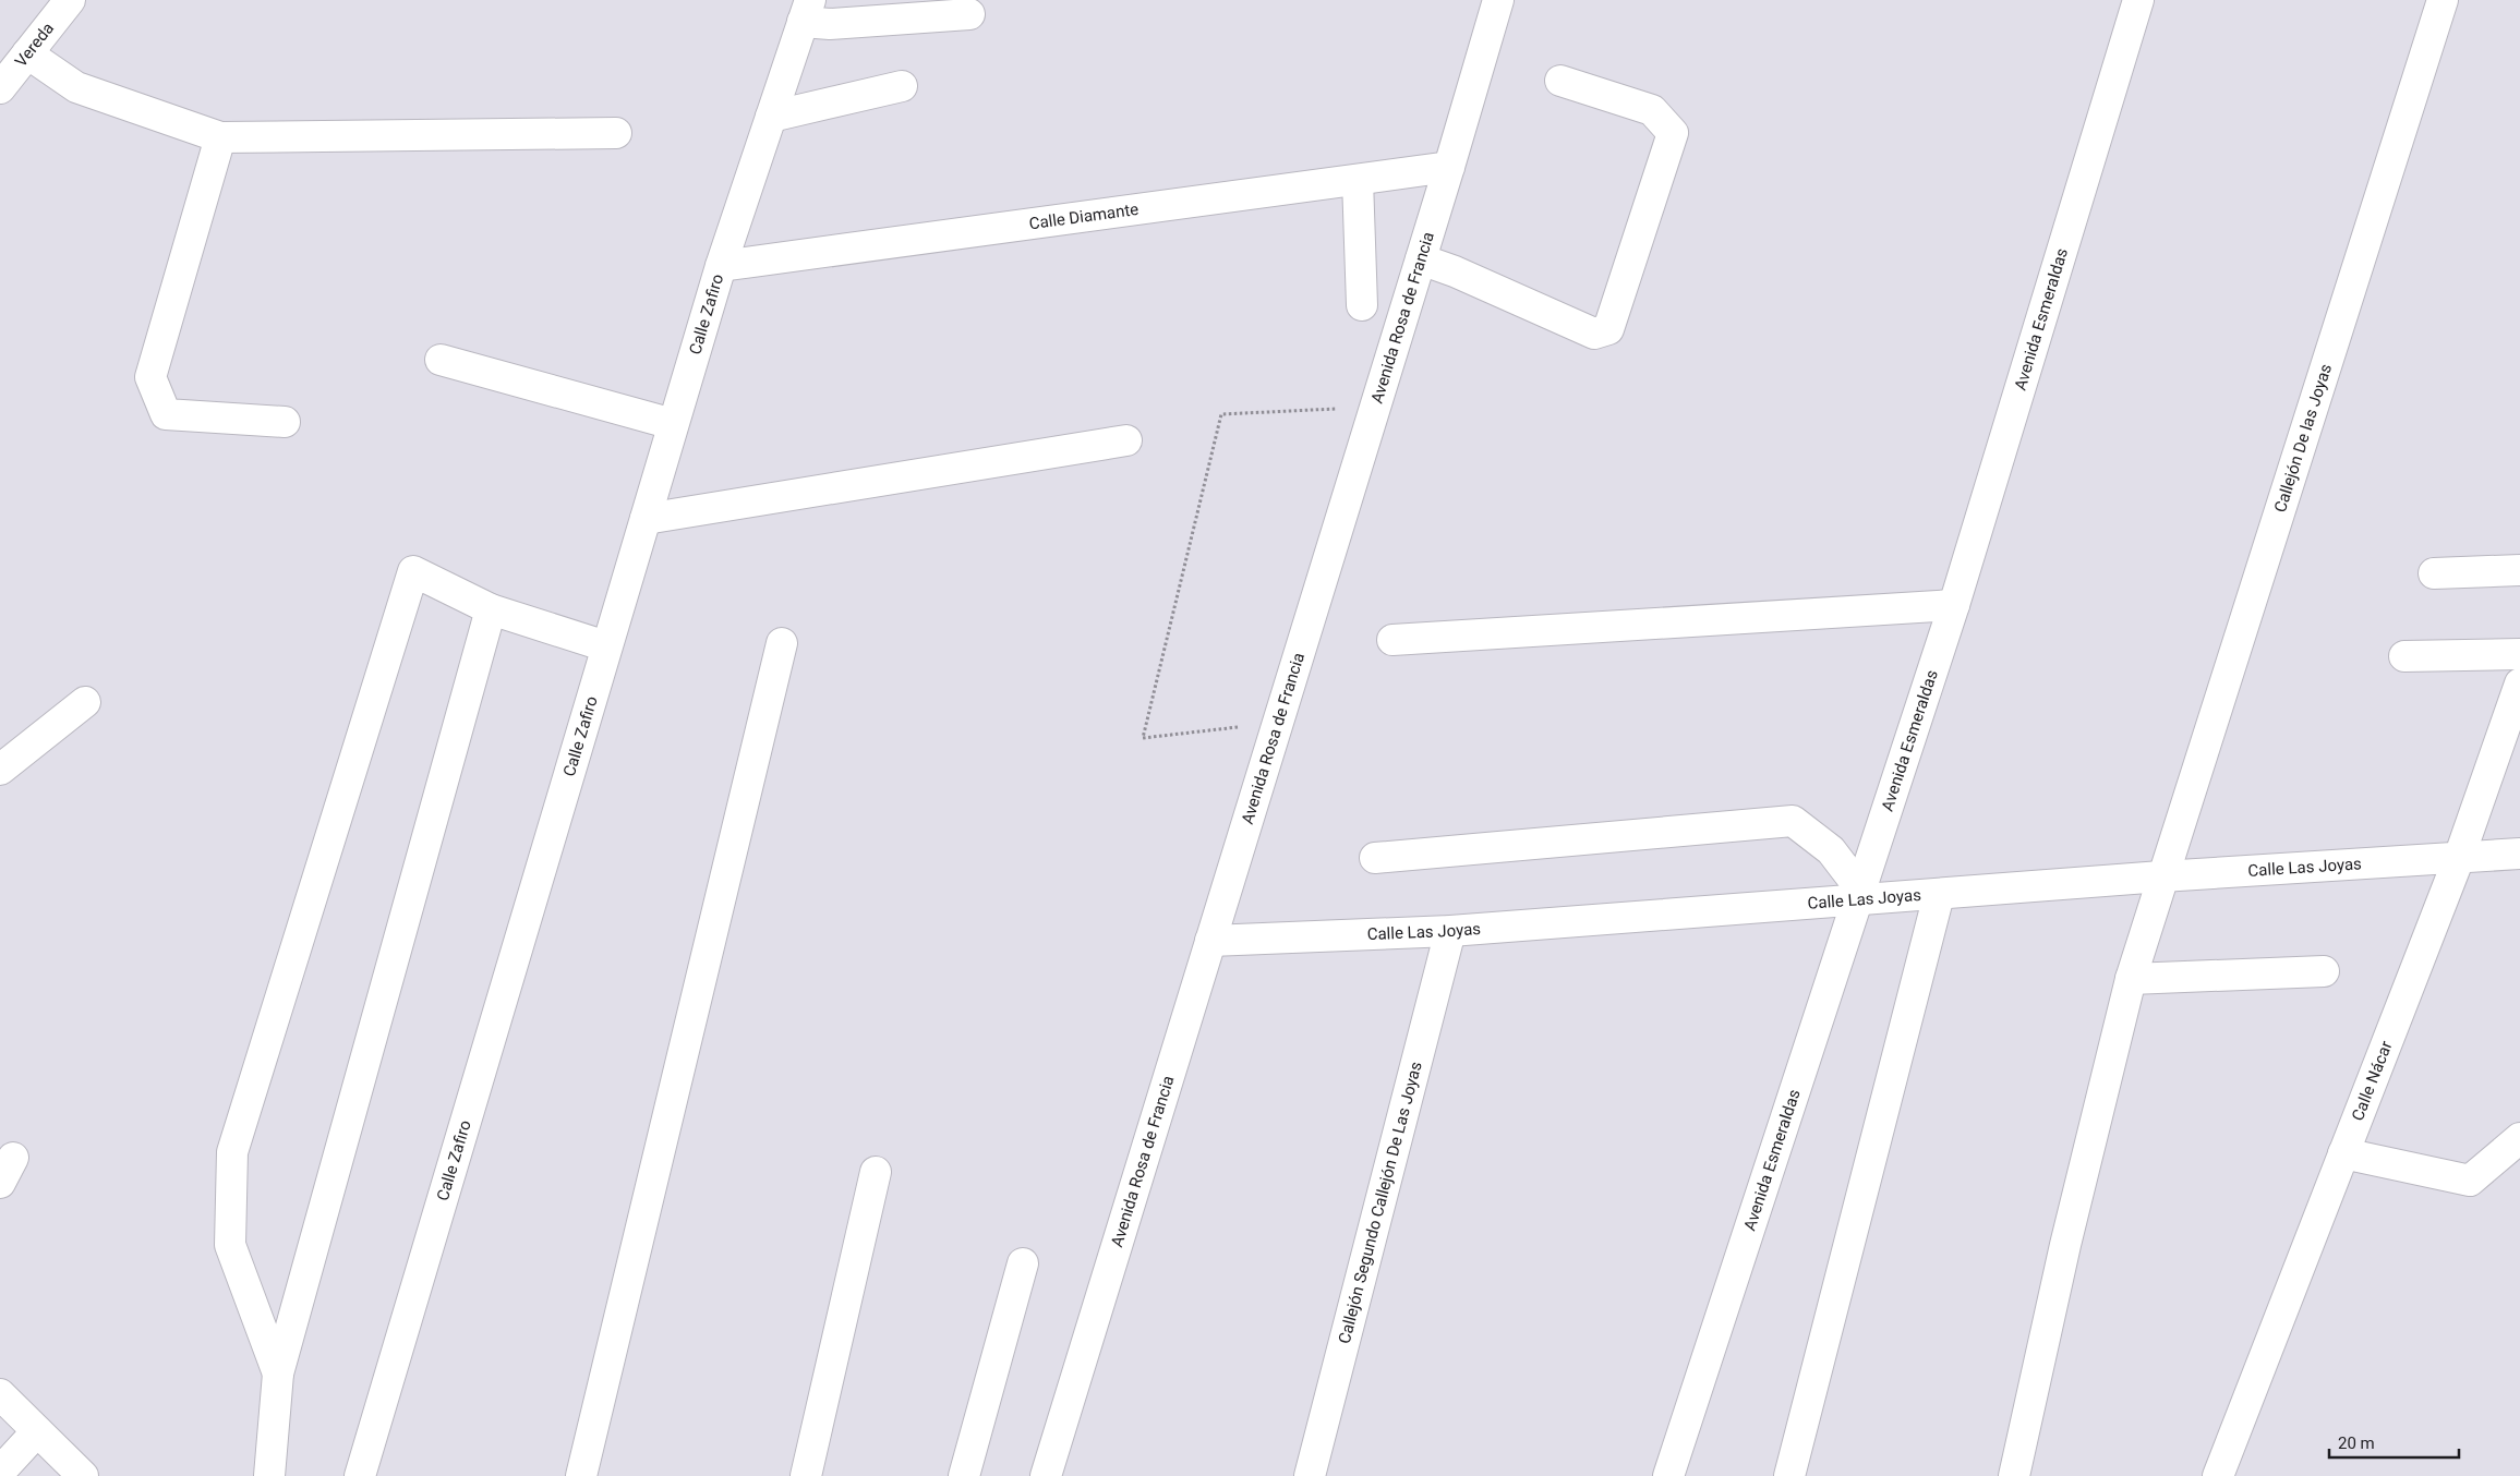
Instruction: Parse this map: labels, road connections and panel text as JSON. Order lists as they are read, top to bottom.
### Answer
{
  "streets": {
    "street": [
      "Vereda",
      "Calle Diamante",
      "Calle Zafiro",
      "Avenida Rosa de Francia",
      "Avenida Esmeraldas",
      "Callejón De las Joyas",
      "Calle Las Joyas",
      "Calle Nácar",
      "Callejón Segundo Callejón De Las Joyas"
    ]
  },
  "crossings": [
    ["Calle Diamante", "Calle Zafiro"],
    ["Calle Diamante", "Avenida Rosa de Francia"],
    ["Avenida Rosa de Francia", "Calle Las Joyas"],
    ["Avenida Esmeraldas", "Calle Las Joyas"],
    ["Callejón De las Joyas", "Calle Las Joyas"],
    ["Calle Las Joyas", "Calle Nácar"],
    ["Calle Las Joyas", "Callejón Segundo Callejón De Las Joyas"]
  ],
  "scale_bar": "20 m"
}
